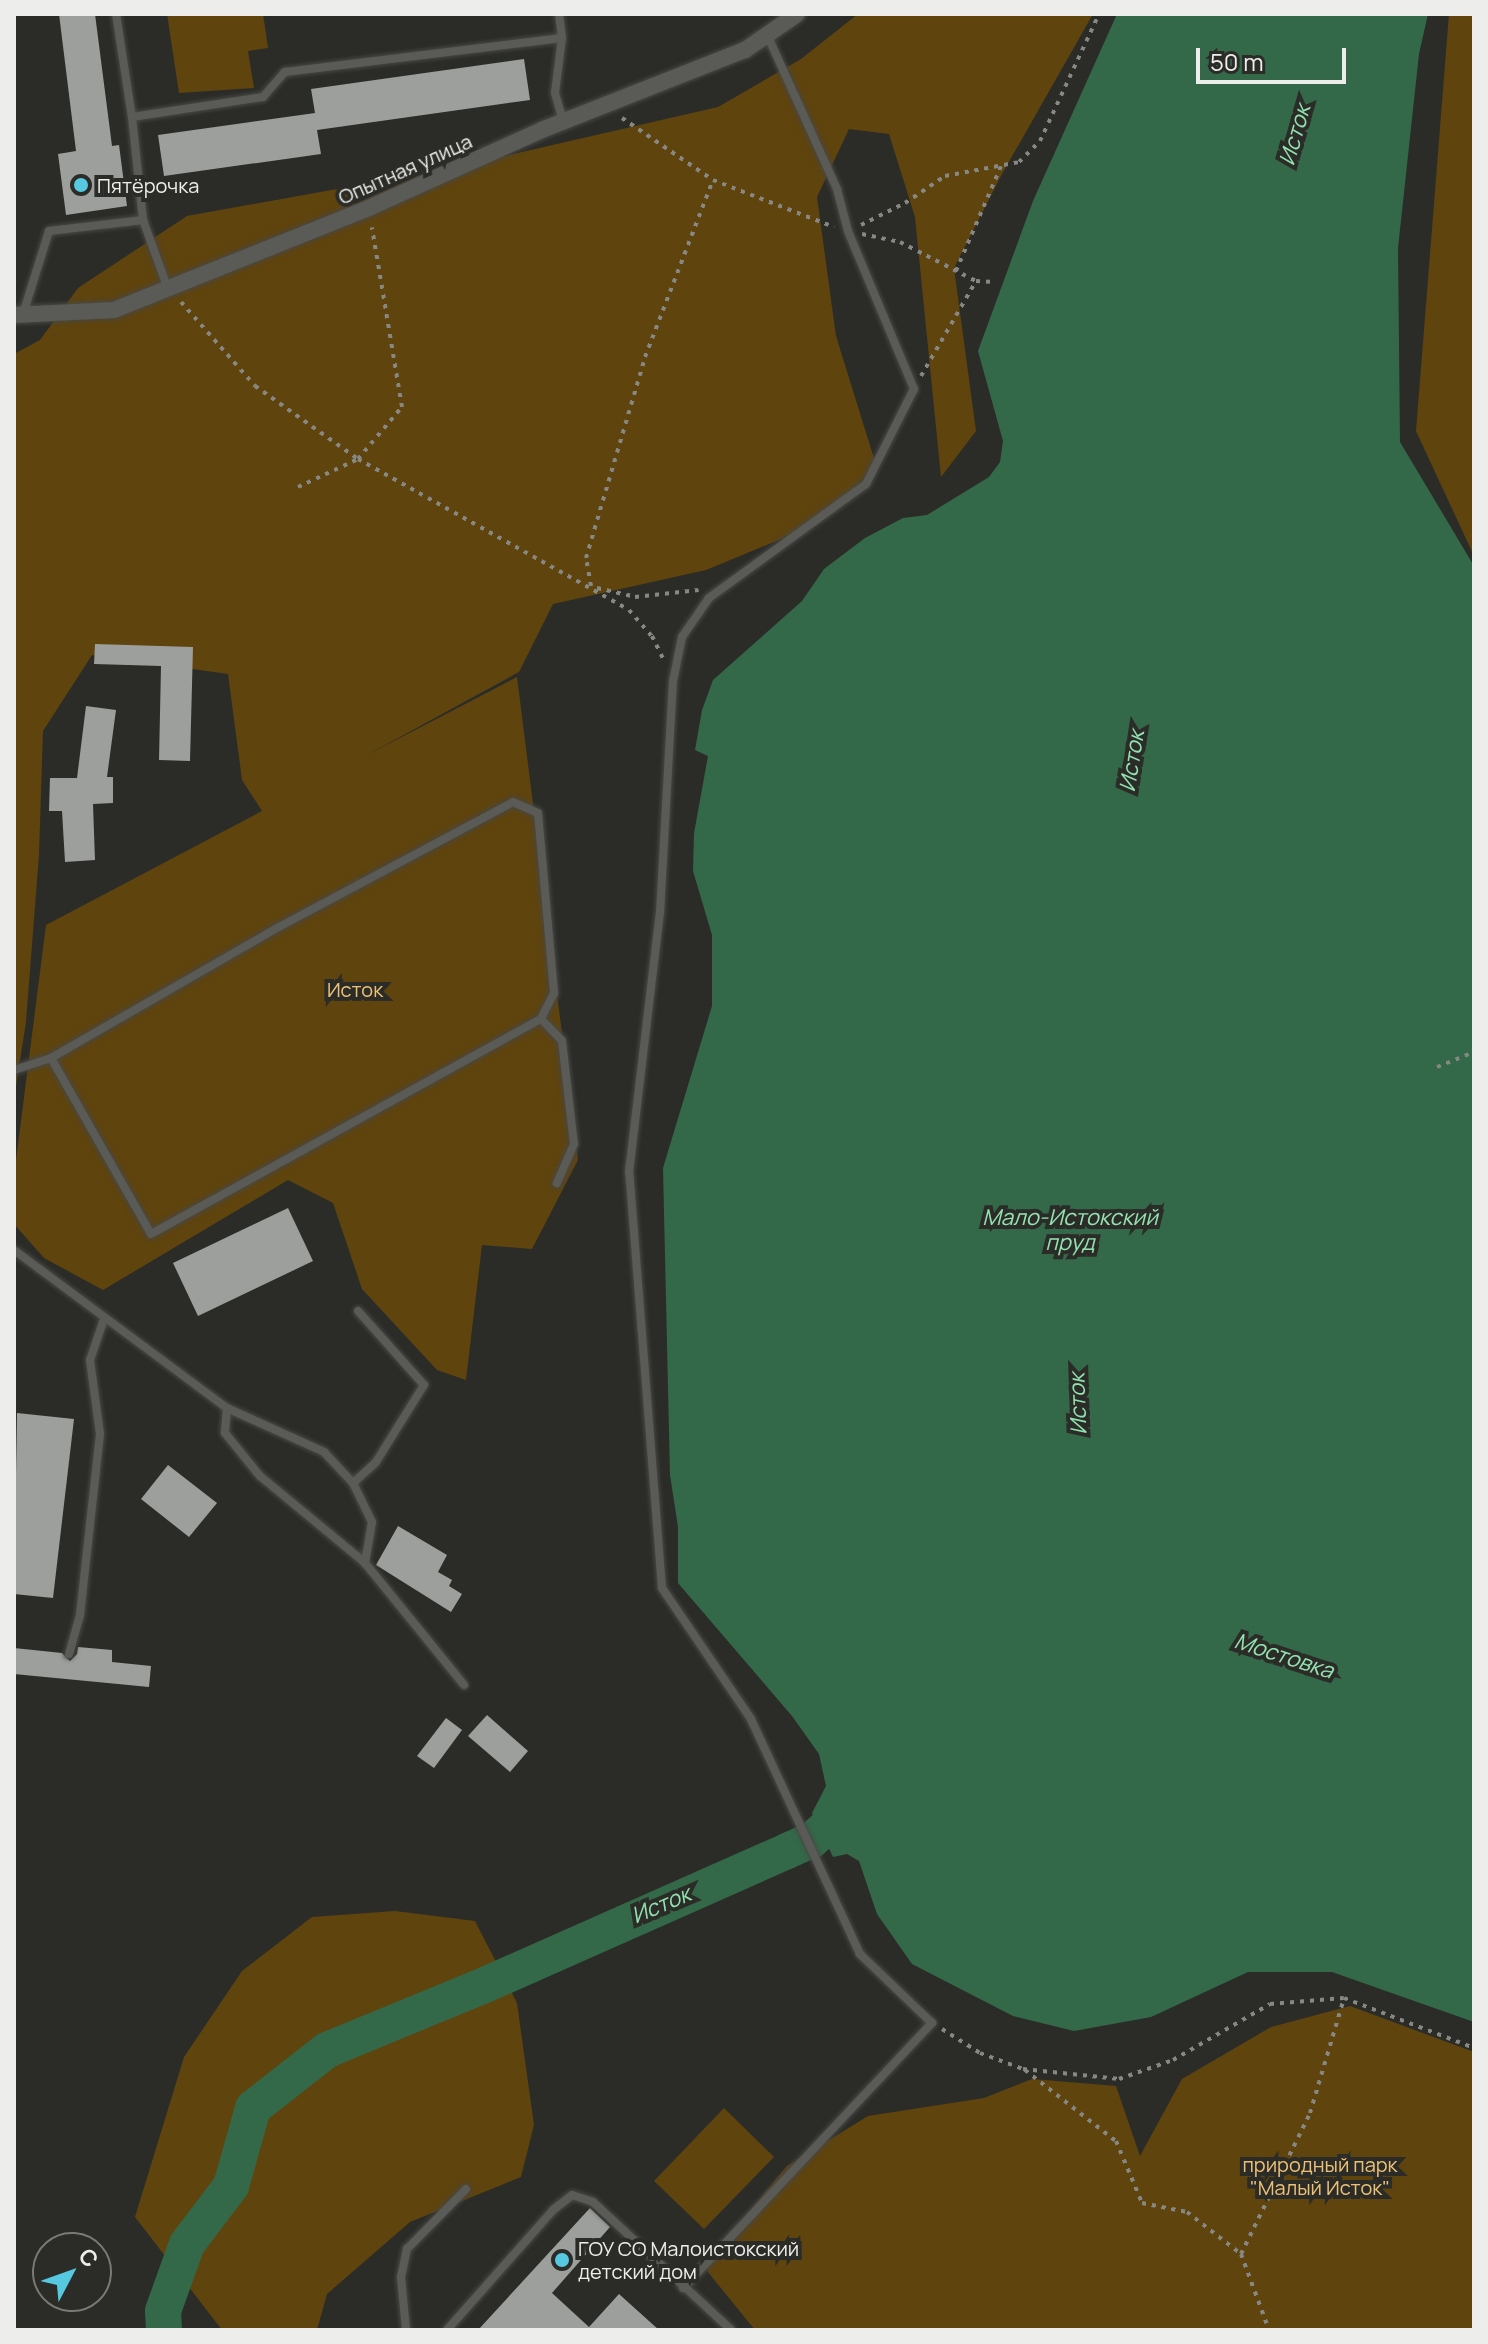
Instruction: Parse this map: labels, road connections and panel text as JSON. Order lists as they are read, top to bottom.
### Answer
{
  "streets": {
    "street": ["Опытная улица"]
  },
  "water": ["Исток", "Мало-Истокский пруд", "Мостовка"],
  "parks": ["Исток", "природный парк \"Малый Исток\""],
  "places": ["Пятёрочка", "ГОУ СО Малоистокский детский дом"],
  "scale_bar": "50 m",
  "north": "top right"
}
